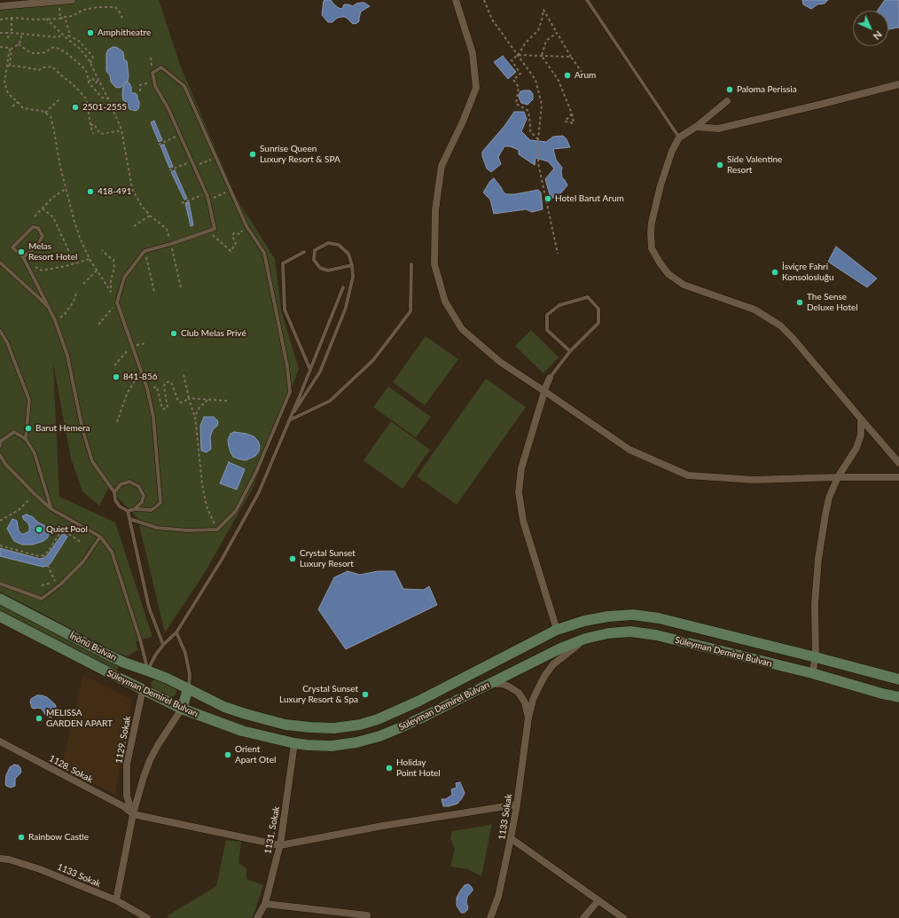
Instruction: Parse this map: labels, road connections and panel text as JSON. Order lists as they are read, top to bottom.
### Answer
{
  "streets": {
    "main road": ["İnönü Bulvarı", "Süleyman Demirel Bulvarı"],
    "street": [
      "1129. Sokak",
      "1128. Sokak",
      "1133 Sokak",
      "1131. Sokak"
    ]
  },
  "crossings": [
    ["İnönü Bulvarı", "Süleyman Demirel Bulvarı"],
    ["Süleyman Demirel Bulvarı", "1129. Sokak"],
    ["Süleyman Demirel Bulvarı", "1133 Sokak"],
    ["Süleyman Demirel Bulvarı", "1131. Sokak"],
    ["1129. Sokak", "1128. Sokak"],
    ["1129. Sokak", "1133 Sokak"]
  ],
  "places": [
    "Amphitheatre",
    "Arum",
    "Paloma Perissia",
    "2501-2555",
    "Sunrise Queen Luxury Resort & SPA",
    "Side Valentine Resort",
    "418-491",
    "Hotel Barut Arum",
    "Melas Resort Hotel",
    "İsviçre Fahri Konsolosluğu",
    "The Sense Deluxe Hotel",
    "Club Melas Privé",
    "841-856",
    "Barut Hemera",
    "Quiet Pool",
    "Crystal Sunset Luxury Resort",
    "Crystal Sunset Luxury Resort & Spa",
    "MELISSA GARDEN APART",
    "Orient Apart Otel",
    "Holiday Point Hotel",
    "Rainbow Castle"
  ],
  "north": "bottom right"
}
